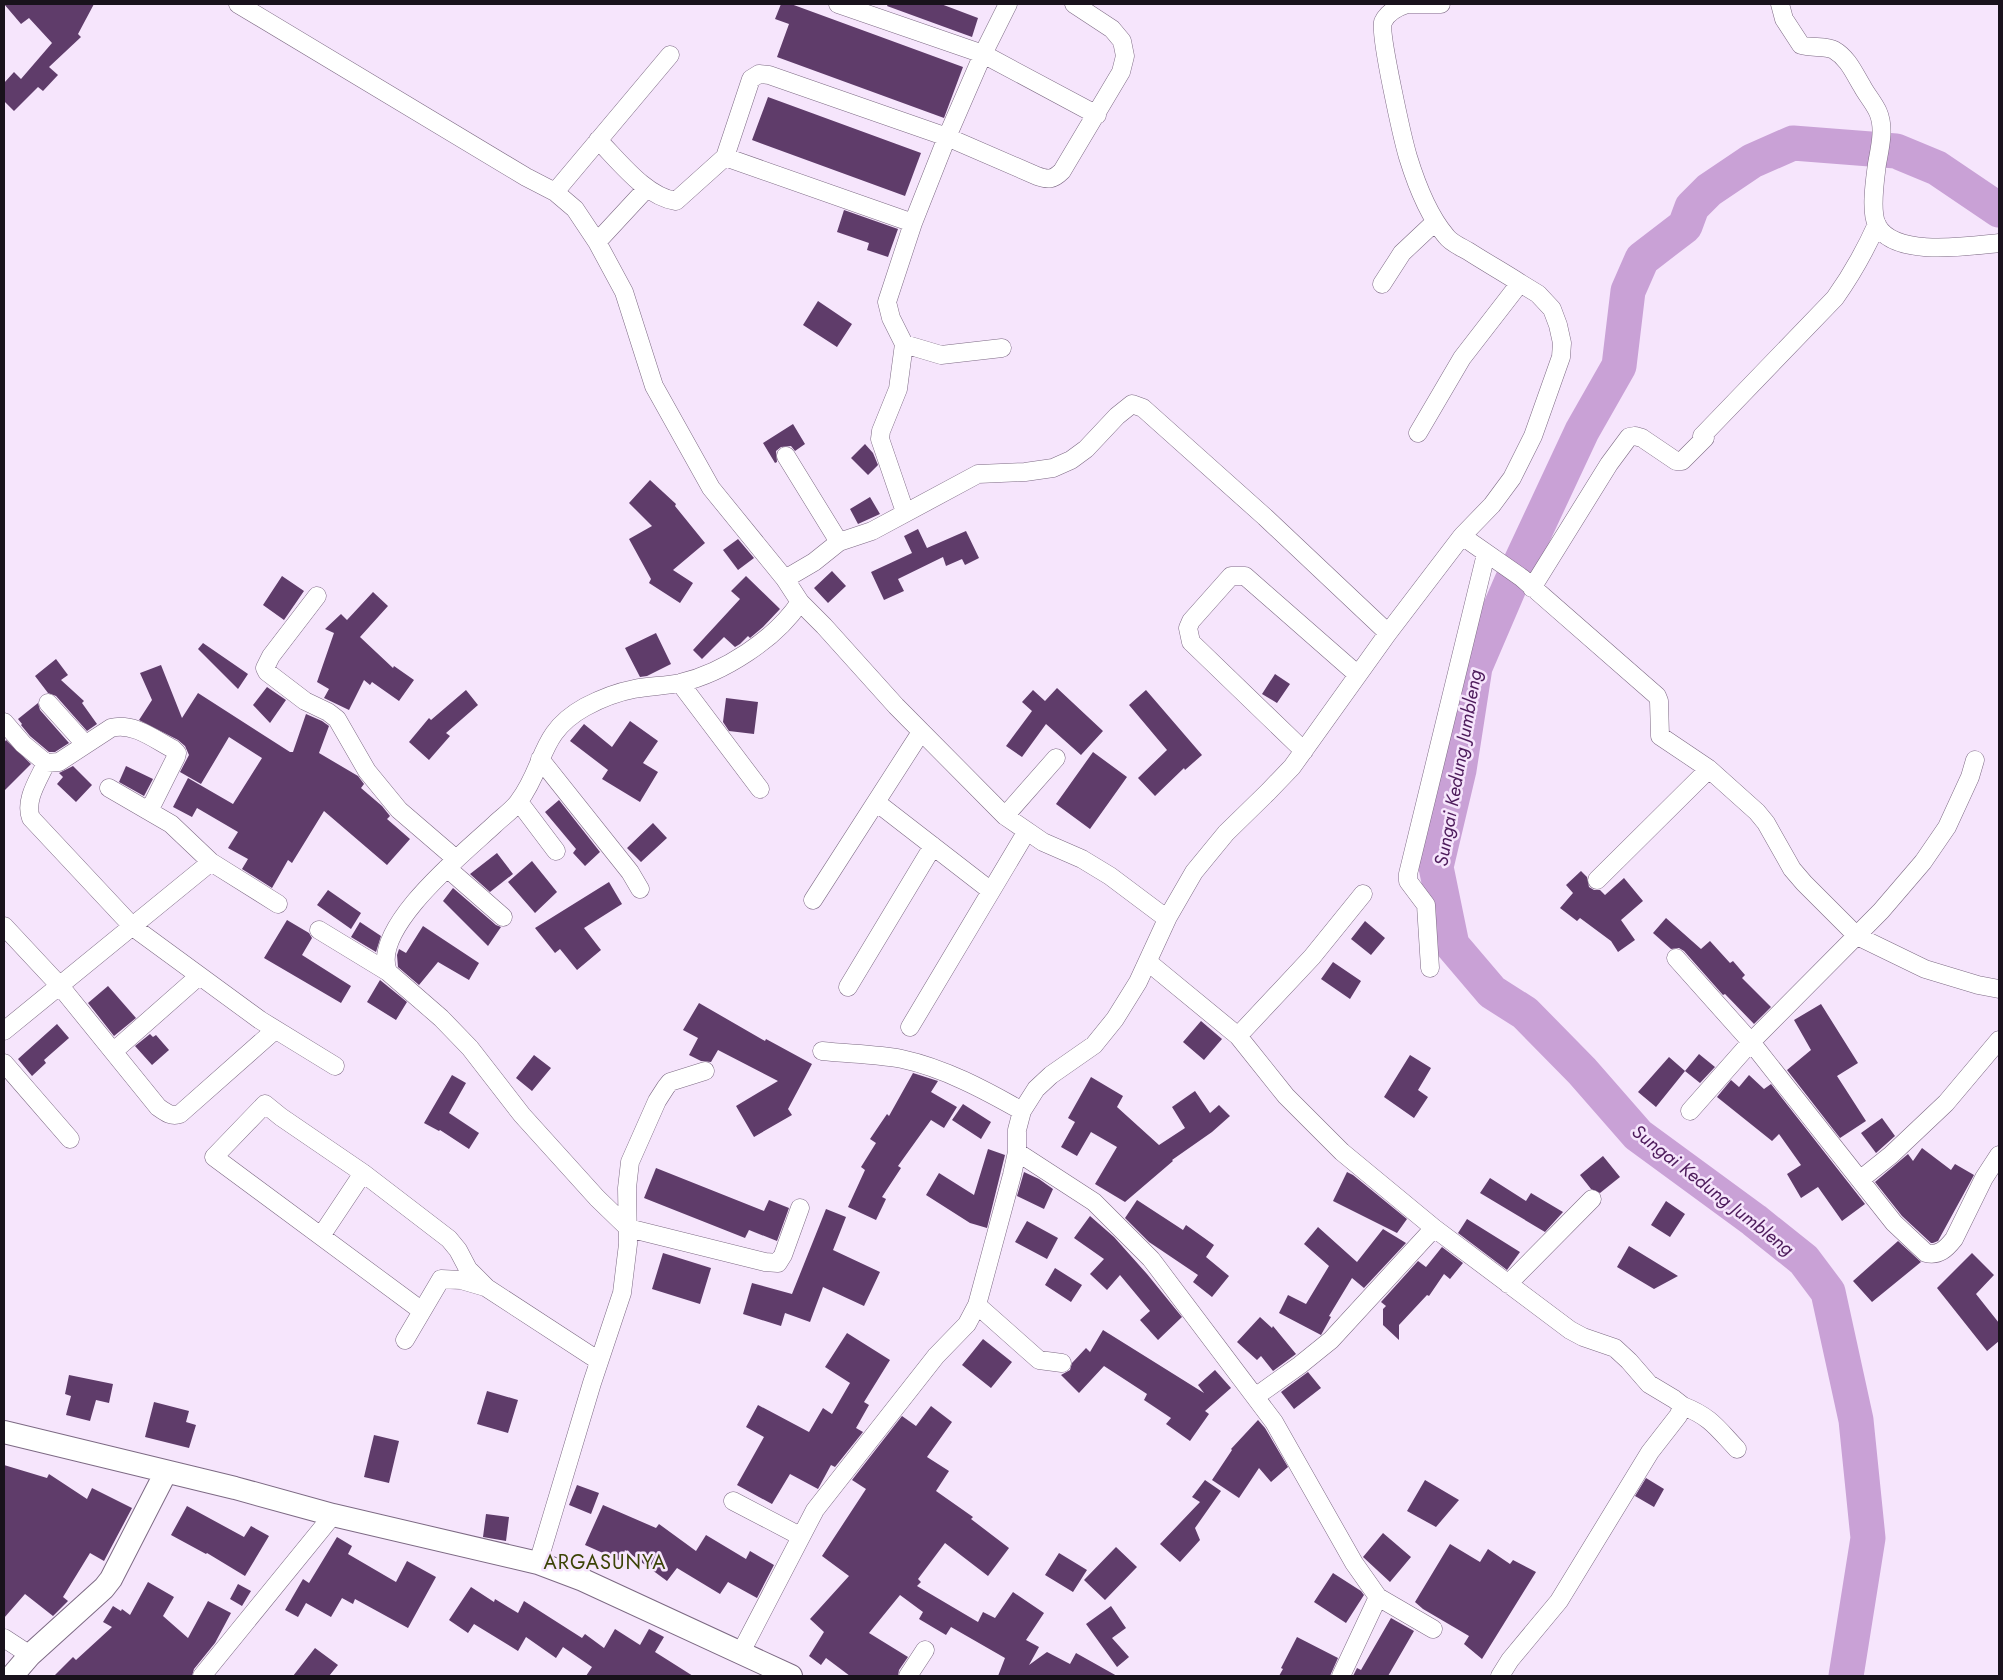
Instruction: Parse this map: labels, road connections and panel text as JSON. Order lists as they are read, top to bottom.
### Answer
{
  "districts": ["ARGASUNYA"],
  "water": ["Sungai Kedung Jumbleng"]
}
